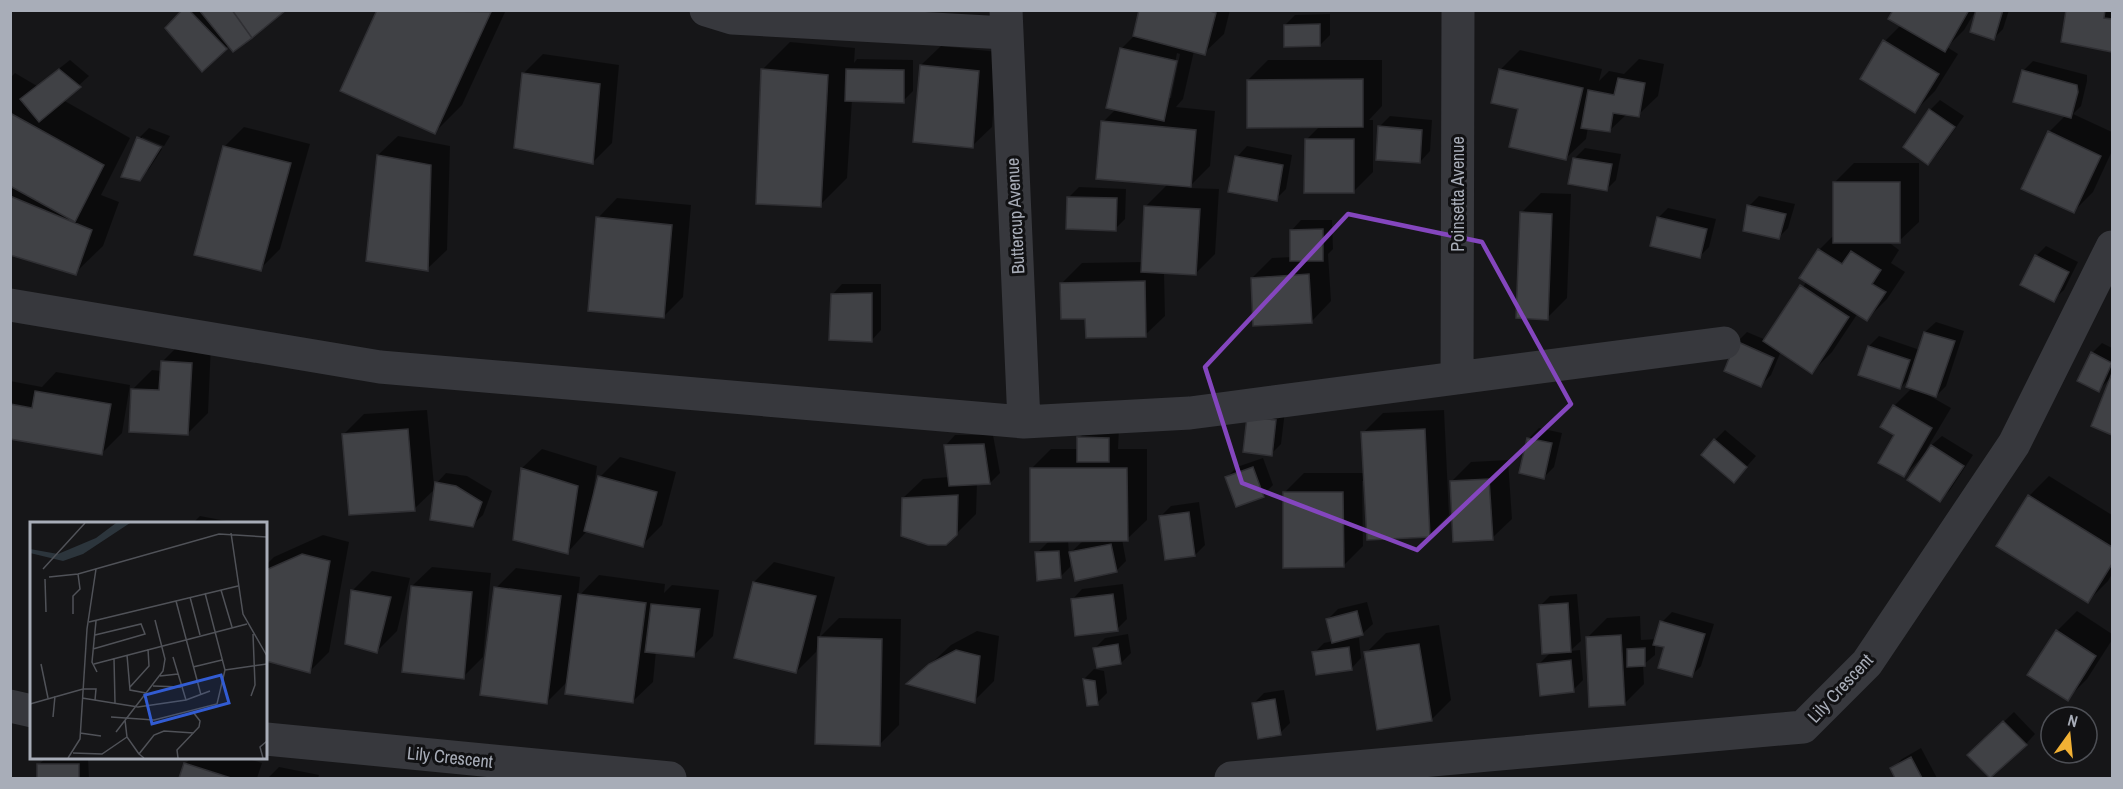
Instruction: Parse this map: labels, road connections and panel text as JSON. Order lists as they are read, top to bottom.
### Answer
{
  "streets": {
    "street": ["Poinsetta Avenue", "Buttercup Avenue", "Lily Crescent"]
  },
  "north": "top"
}
